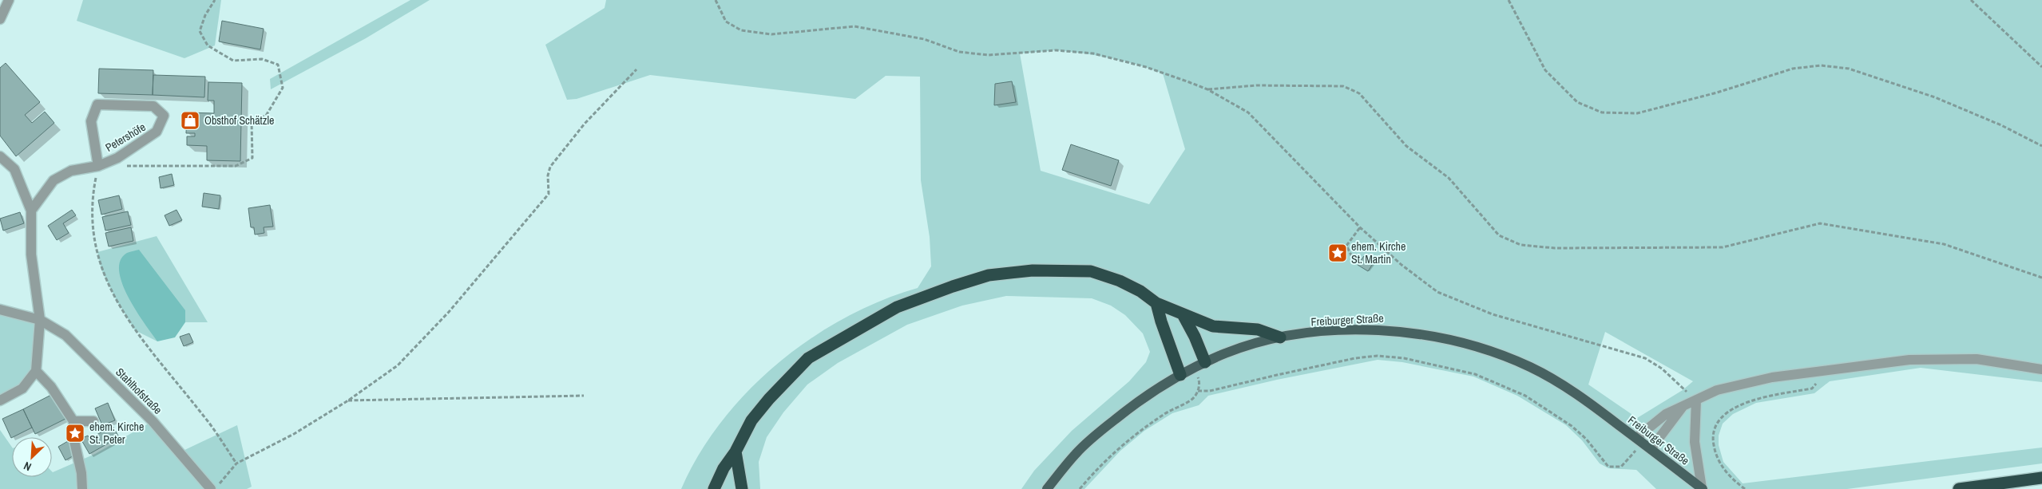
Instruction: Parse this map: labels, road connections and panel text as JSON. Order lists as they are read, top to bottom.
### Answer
{
  "streets": {
    "main road": ["Freiburger Straße"],
    "street": ["Petershöfe", "Stahlhofstraße"]
  },
  "places": {
    "shop": ["Obsthof Schätzle"],
    "place": ["ehem. Kirche St. Martin", "ehem. Kirche St. Peter"]
  },
  "north": "bottom left"
}
